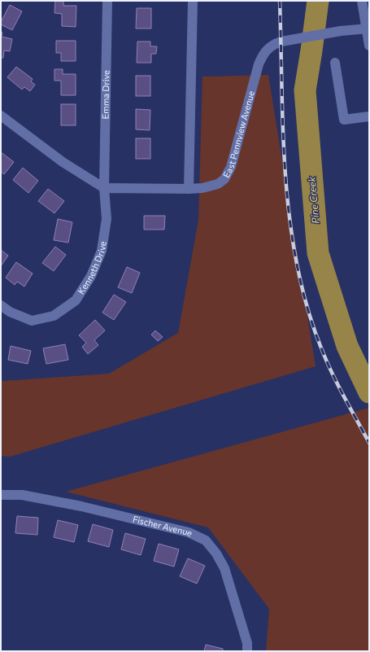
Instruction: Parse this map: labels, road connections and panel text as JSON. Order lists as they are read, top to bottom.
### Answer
{
  "streets": {
    "street": [
      "Emma Drive",
      "East Pennview Avenue",
      "Kenneth Drive",
      "Fischer Avenue"
    ]
  },
  "crossings": [
    ["Emma Drive", "Kenneth Drive"]
  ],
  "water": ["Pine Creek"]
}
